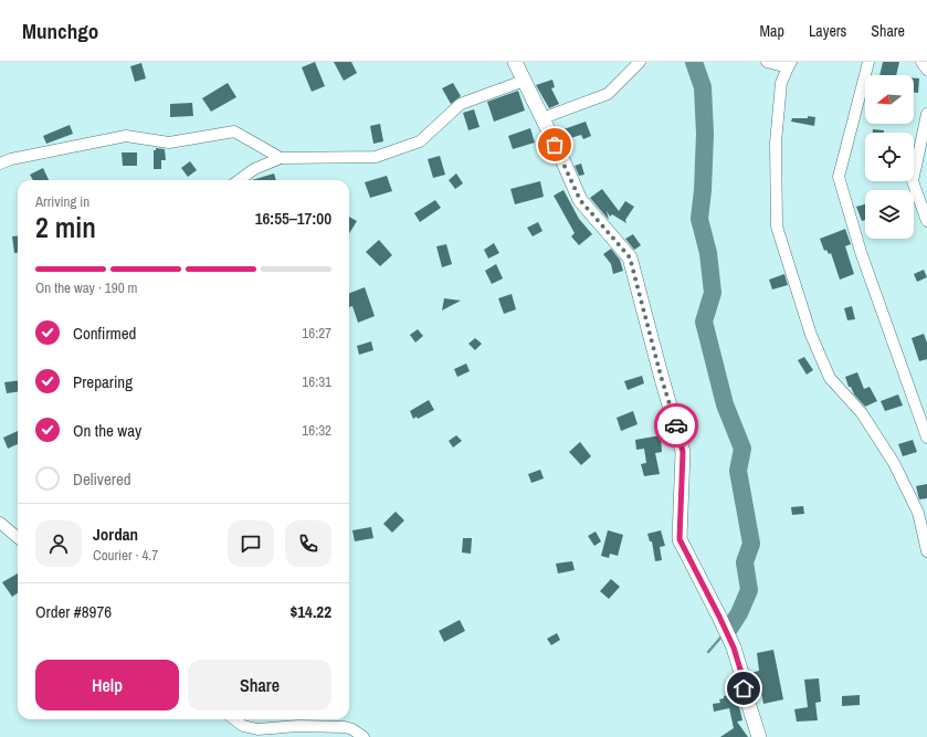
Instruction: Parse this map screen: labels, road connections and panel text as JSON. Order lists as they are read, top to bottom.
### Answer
{
  "north": "left",
  "page": {
    "header": "Munchgo",
    "nav": ["Map", "Layers", "Share"],
    "heading": ["2 min", "Arriving in", "16:55–17:00"],
    "panel": [
      "Jordan",
      "Courier · 4.7",
      "Order #8976",
      "$14.22"
    ],
    "bar": "On the way · 190 m",
    "list": [
      ["Confirmed", "16:27"],
      ["Preparing", "16:31"],
      ["On the way", "16:32"],
      "Delivered"
    ],
    "buttons": ["Help", "Share"]
  }
}
